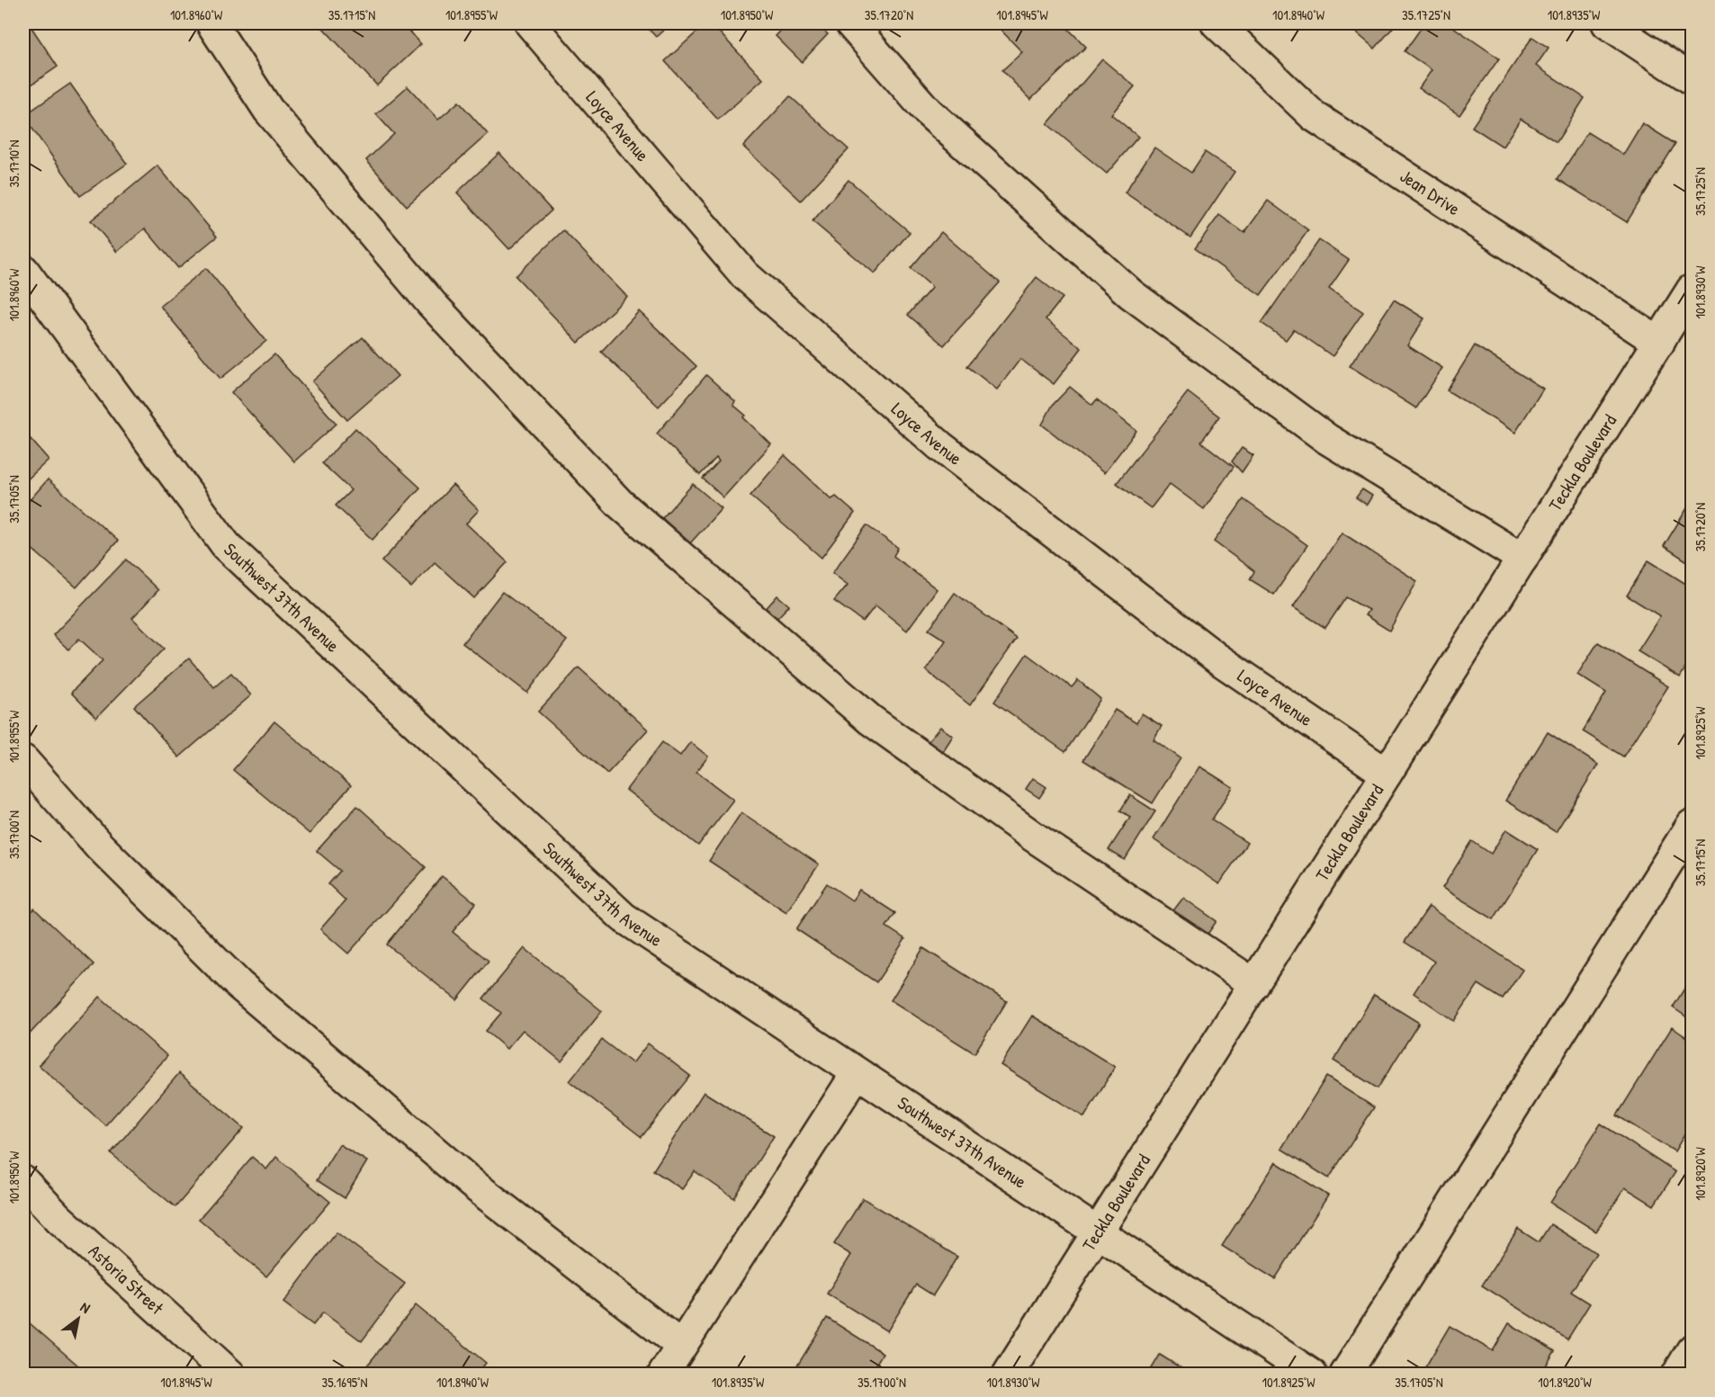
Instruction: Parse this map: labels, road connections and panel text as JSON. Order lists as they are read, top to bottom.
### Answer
{
  "streets": {
    "street": [
      "Loyce Avenue",
      "Jean Drive",
      "Teckla Boulevard",
      "Southwest 37th Avenue",
      "Astoria Street"
    ]
  },
  "crossings": [
    ["Loyce Avenue", "Teckla Boulevard"],
    ["Jean Drive", "Teckla Boulevard"],
    ["Teckla Boulevard", "Southwest 37th Avenue"]
  ],
  "north": "top right",
  "coordinates": [
    "101.8960°W",
    "35.1715°N",
    "101.8955°W",
    "101.8950°W",
    "35.1720°N",
    "101.8945°W",
    "101.8940°W",
    "35.1725°N",
    "101.8935°W",
    "35.1710°N",
    "101.8930°W",
    "35.1705°N",
    "101.8925°W",
    "35.1700°N",
    "101.8920°W",
    "35.1695°N"
  ]
}
